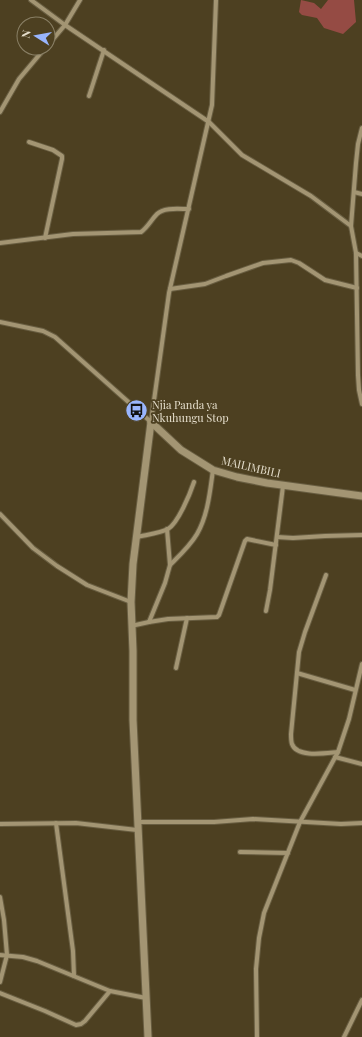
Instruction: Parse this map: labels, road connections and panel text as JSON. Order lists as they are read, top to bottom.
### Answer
{
  "streets": {
    "street": ["MAILIMBILI"]
  },
  "places": {
    "bus stop": ["Njia Panda ya Nkuhungu Stop"]
  },
  "north": "left"
}
